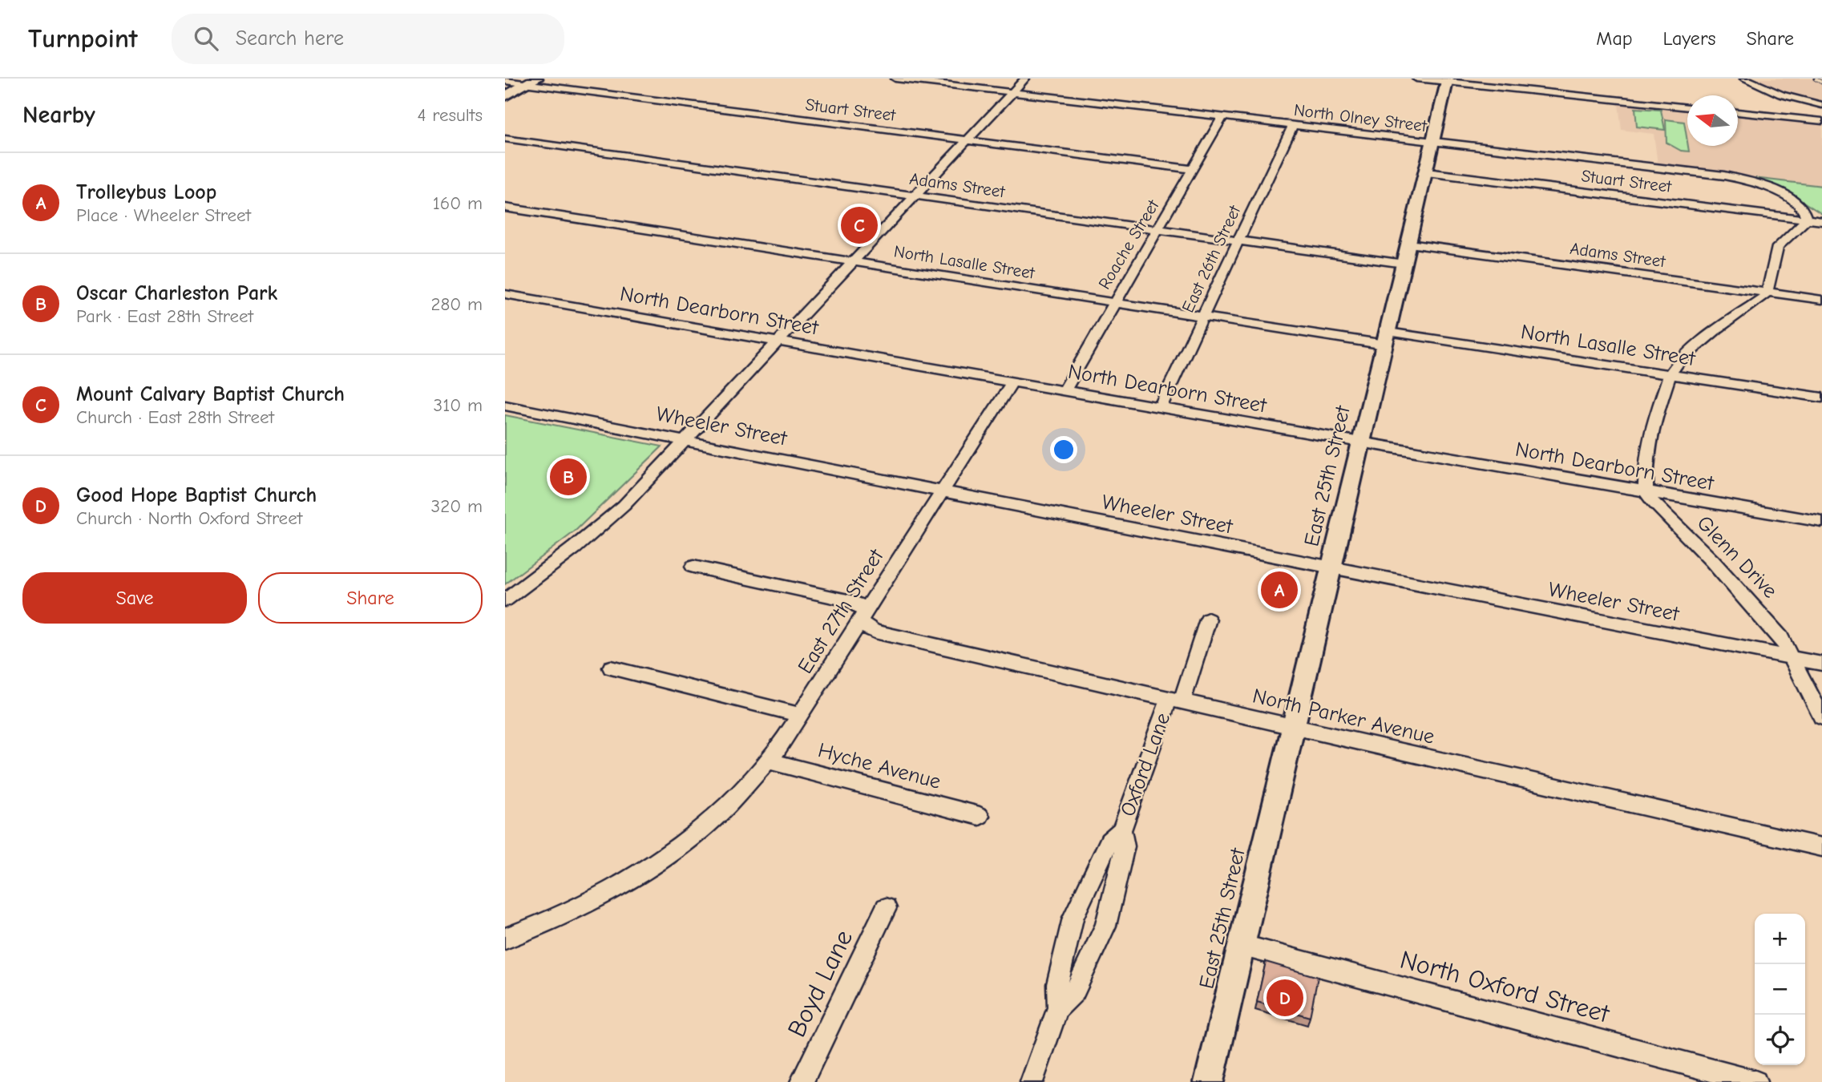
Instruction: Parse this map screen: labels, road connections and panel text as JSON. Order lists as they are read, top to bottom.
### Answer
{
  "streets": {
    "street": [
      "Stuart Street",
      "North Olney Street",
      "Adams Street",
      "Roache Street",
      "East 26th Street",
      "North Lasalle Street",
      "North Dearborn Street",
      "Wheeler Street",
      "East 25th Street",
      "Glenn Drive",
      "East 27th Street",
      "North Parker Avenue",
      "Oxford Lane",
      "Hyche Avenue",
      "Boyd Lane",
      "North Oxford Street"
    ]
  },
  "crossings": [
    ["Stuart Street", "North Olney Street"],
    ["Stuart Street", "Roache Street"],
    ["Stuart Street", "East 25th Street"],
    ["North Olney Street", "Roache Street"],
    ["North Olney Street", "East 26th Street"],
    ["North Olney Street", "East 25th Street"],
    ["Adams Street", "Roache Street"],
    ["Adams Street", "East 26th Street"],
    ["Adams Street", "East 25th Street"],
    ["Roache Street", "North Lasalle Street"],
    ["Roache Street", "North Dearborn Street"],
    ["East 26th Street", "North Lasalle Street"],
    ["East 26th Street", "North Dearborn Street"],
    ["North Lasalle Street", "East 25th Street"],
    ["North Dearborn Street", "East 25th Street"],
    ["North Dearborn Street", "Glenn Drive"],
    ["North Dearborn Street", "East 27th Street"],
    ["Wheeler Street", "East 25th Street"],
    ["Wheeler Street", "Glenn Drive"],
    ["Wheeler Street", "East 27th Street"],
    ["East 25th Street", "North Parker Avenue"],
    ["East 25th Street", "North Oxford Street"],
    ["East 27th Street", "North Parker Avenue"],
    ["East 27th Street", "Hyche Avenue"],
    ["North Parker Avenue", "Oxford Lane"]
  ],
  "north": "left",
  "page": {
    "header": "Turnpoint",
    "search": "Search here",
    "nav": ["Map", "Layers", "Share"],
    "heading": ["Nearby", "4 results"],
    "list": [
      {
        "mark": "A",
        "name": "Trolleybus Loop",
        "note": "Place · Wheeler Street",
        "value": "160 m"
      },
      {
        "mark": "B",
        "name": "Oscar Charleston Park",
        "note": "Park · East 28th Street",
        "value": "280 m"
      },
      {
        "mark": "C",
        "name": "Mount Calvary Baptist Church",
        "note": "Church · East 28th Street",
        "value": "310 m"
      },
      {
        "mark": "D",
        "name": "Good Hope Baptist Church",
        "note": "Church · North Oxford Street",
        "value": "320 m"
      }
    ],
    "pins": [
      "C",
      "B",
      "A",
      "D"
    ],
    "buttons": ["Save", "Share"],
    "map_buttons": ["+", "−"]
  }
}
